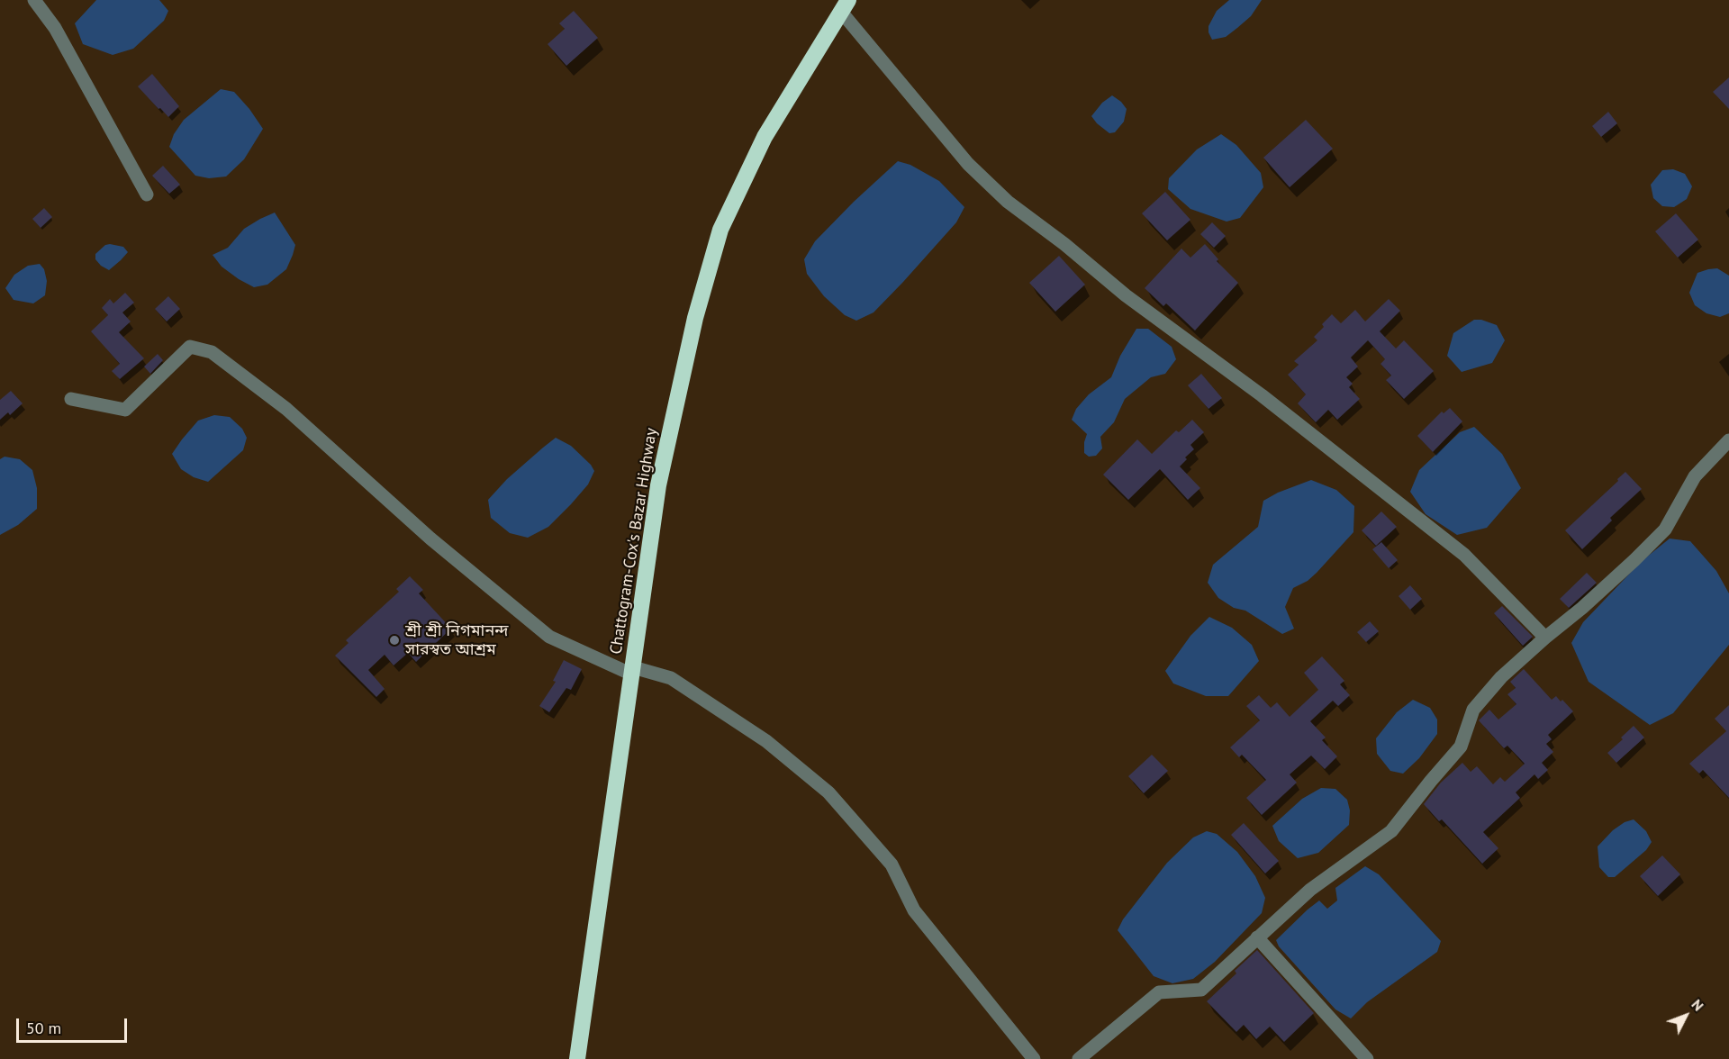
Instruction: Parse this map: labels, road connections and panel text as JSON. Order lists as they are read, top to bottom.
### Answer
{
  "streets": {
    "highway": ["Chattogram-Cox's Bazar Highway"]
  },
  "places": ["শ্রী শ্রী নিগমানন্দ সারস্বত আশ্রম"],
  "scale_bar": "50 m",
  "north": "top right"
}
